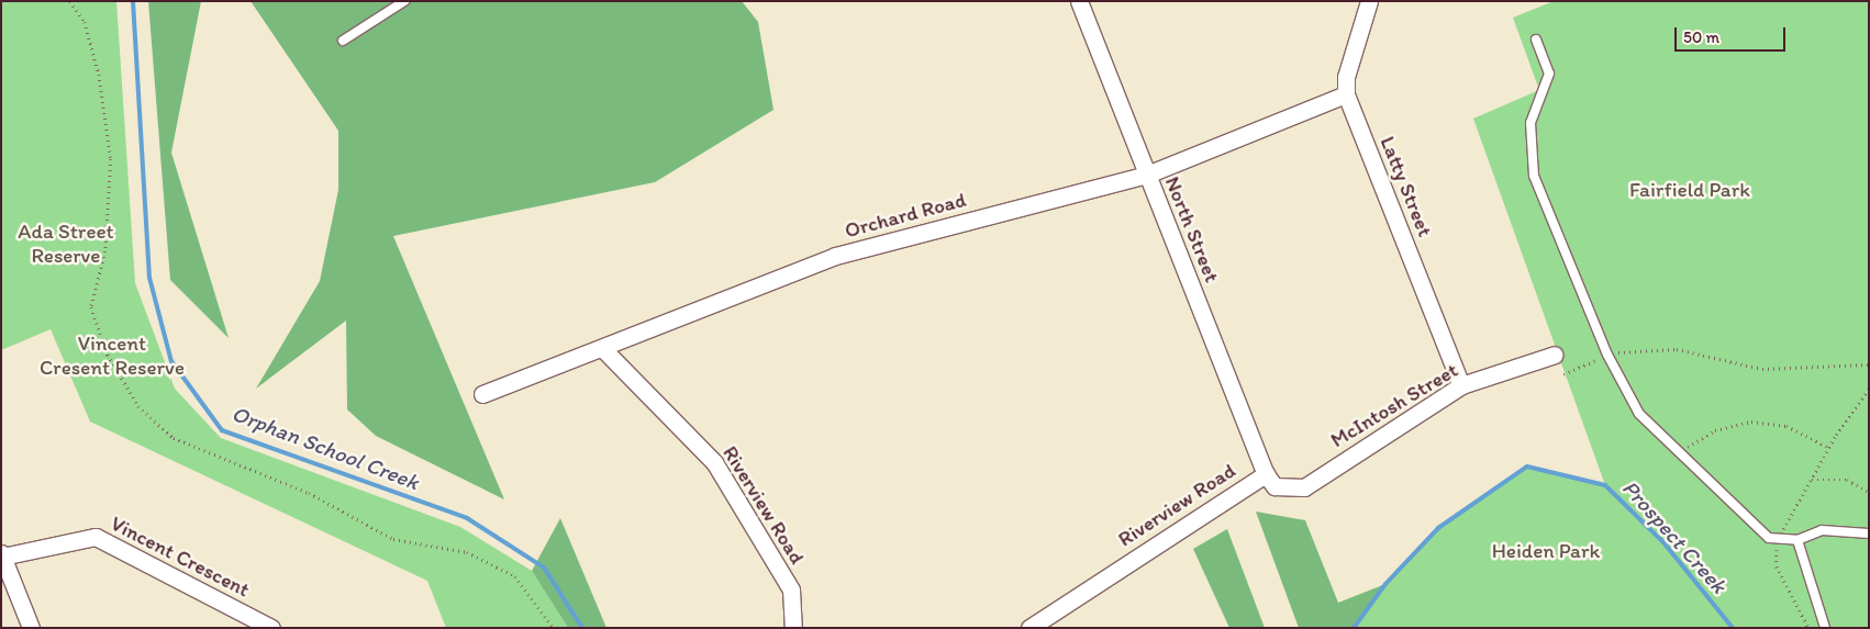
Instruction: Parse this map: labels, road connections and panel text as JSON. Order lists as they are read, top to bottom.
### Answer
{
  "streets": {
    "street": [
      "Latty Street",
      "Orchard Road",
      "North Street",
      "McIntosh Street",
      "Riverview Road",
      "Vincent Crescent"
    ]
  },
  "crossings": [
    ["Latty Street", "Orchard Road"],
    ["Latty Street", "McIntosh Street"],
    ["Orchard Road", "North Street"],
    ["Orchard Road", "Riverview Road"],
    ["North Street", "McIntosh Street"],
    ["North Street", "Riverview Road"],
    ["McIntosh Street", "Riverview Road"]
  ],
  "water": ["Orphan School Creek", "Prospect Creek"],
  "parks": [
    "Fairfield Park",
    "Ada Street Reserve",
    "Vincent Cresent Reserve",
    "Heiden Park"
  ],
  "scale_bar": "50 m"
}
